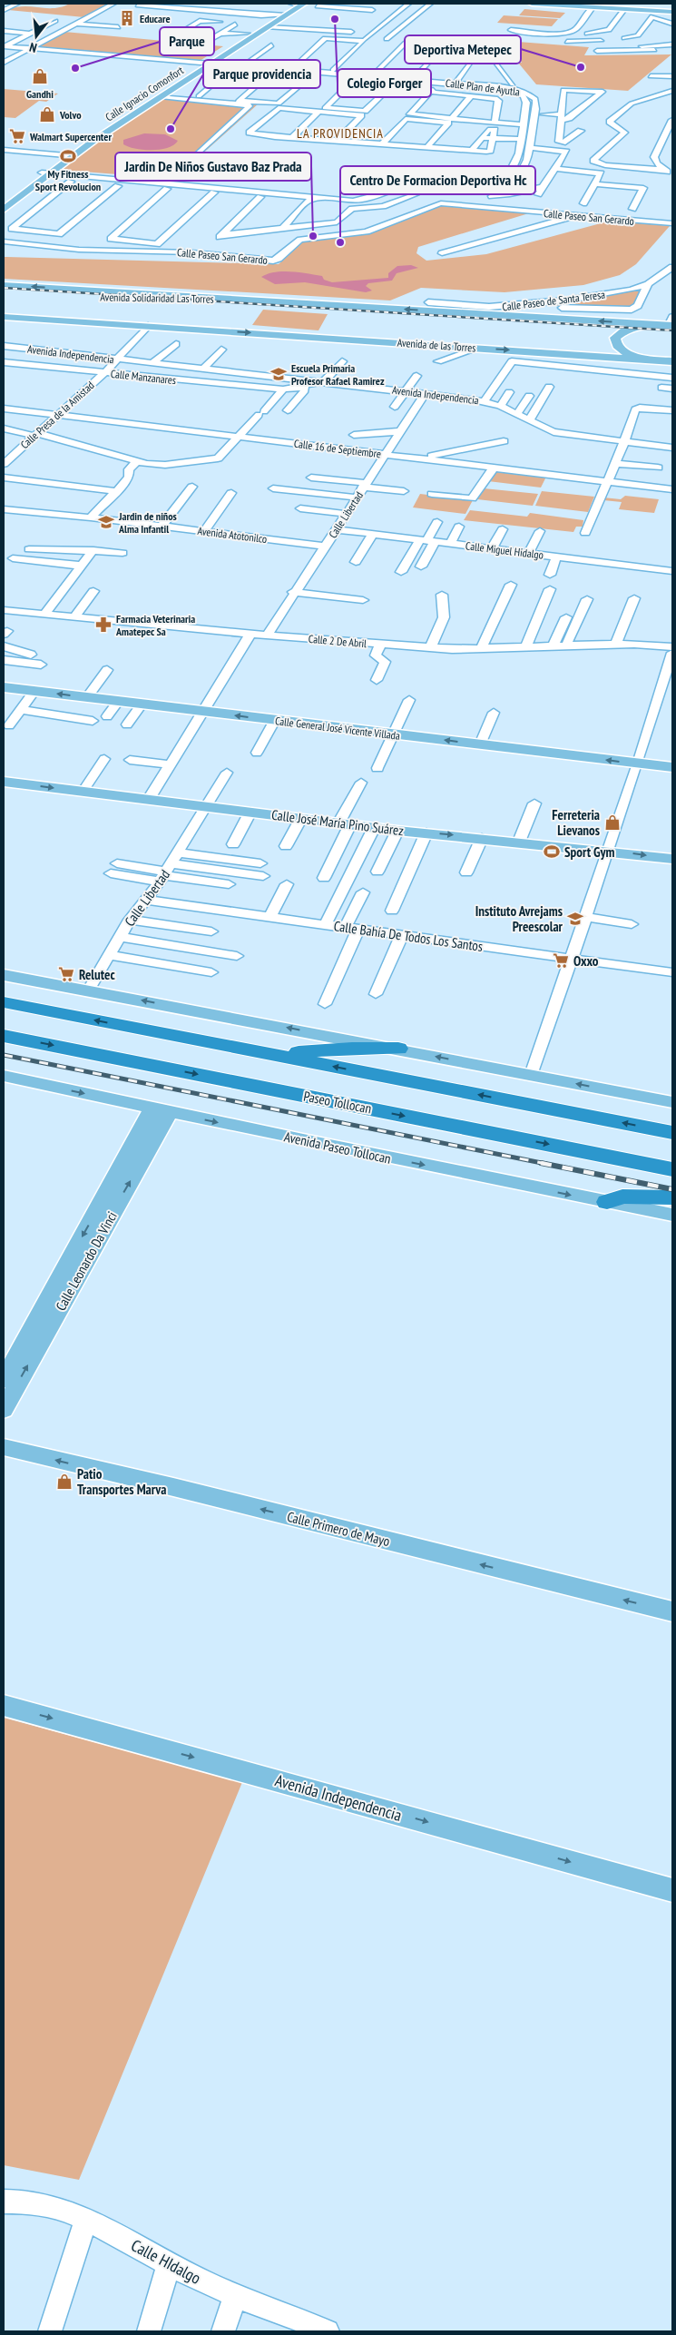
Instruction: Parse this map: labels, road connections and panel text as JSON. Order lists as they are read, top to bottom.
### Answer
{
  "streets": {
    "highway": ["Paseo Tollocan"],
    "main road": [
      "Calle Ignacio Comonfort",
      "Avenida Solidaridad Las Torres",
      "Avenida de las Torres",
      "Avenida Independencia",
      "Calle General José Vicente Villada",
      "Calle José María Pino Suárez",
      "Avenida Paseo Tollocan",
      "Calle Leonardo Da Vinci",
      "Calle Primero de Mayo"
    ],
    "street": [
      "Calle Plan de Ayutla",
      "Calle Paseo San Gerardo",
      "Calle Paseo de Santa Teresa",
      "Calle Manzanares",
      "Calle Presa de la Amistad",
      "Calle 16 de Septiembre",
      "Calle Libertad",
      "Avenida Atotonilco",
      "Calle Miguel Hidalgo",
      "Calle 2 De Abril",
      "Calle Bahía De Todos Los Santos",
      "Calle HIdalgo"
    ]
  },
  "crossings": [
    ["Calle Plan de Ayutla", "Calle Ignacio Comonfort"],
    ["Avenida Solidaridad Las Torres", "Avenida de las Torres"],
    ["Avenida Solidaridad Las Torres", "Calle Presa de la Amistad"],
    ["Avenida Independencia", "Calle Manzanares"],
    ["Avenida Independencia", "Calle Presa de la Amistad"],
    ["Avenida Independencia", "Calle Libertad"],
    ["Calle Manzanares", "Calle Presa de la Amistad"],
    ["Calle Presa de la Amistad", "Calle 16 de Septiembre"],
    ["Calle 16 de Septiembre", "Calle Libertad"],
    ["Calle Libertad", "Avenida Atotonilco"],
    ["Calle Libertad", "Calle Miguel Hidalgo"],
    ["Calle Libertad", "Calle 2 De Abril"],
    ["Calle Libertad", "Calle José María Pino Suárez"],
    ["Calle Libertad", "Calle Bahía De Todos Los Santos"],
    ["Avenida Paseo Tollocan", "Calle Leonardo Da Vinci"]
  ],
  "one_way": ["Avenida Independencia", "Calle General José Vicente Villada", "Calle Primero de Mayo"],
  "districts": ["LA PROVIDENCIA"],
  "places": {
    "building": ["Educare"],
    "other": [
      "Colegio Forger",
      "Deportiva Metepec",
      "Parque",
      "Parque providencia",
      "Jardin De Niños Gustavo Baz Prada",
      "Centro De Formacion Deportiva Hc"
    ],
    "shop": [
      "Gandhi",
      "Volvo",
      "Ferreteria Lievanos",
      "Patio Transportes Marva"
    ],
    "supermarket": ["Walmart Supercenter", "Oxxo", "Relutec"],
    "sports": ["My Fitness Sport Revolucion", "Sport Gym"],
    "school or university": ["Escuela Primaria Profesor Rafael Ramirez", "Jardin de niños Alma Infantil", "Instituto Avrejams Preescolar"],
    "pharmacy": ["Farmacia Veterinaria Amatepec Sa"]
  },
  "north": "bottom"
}
